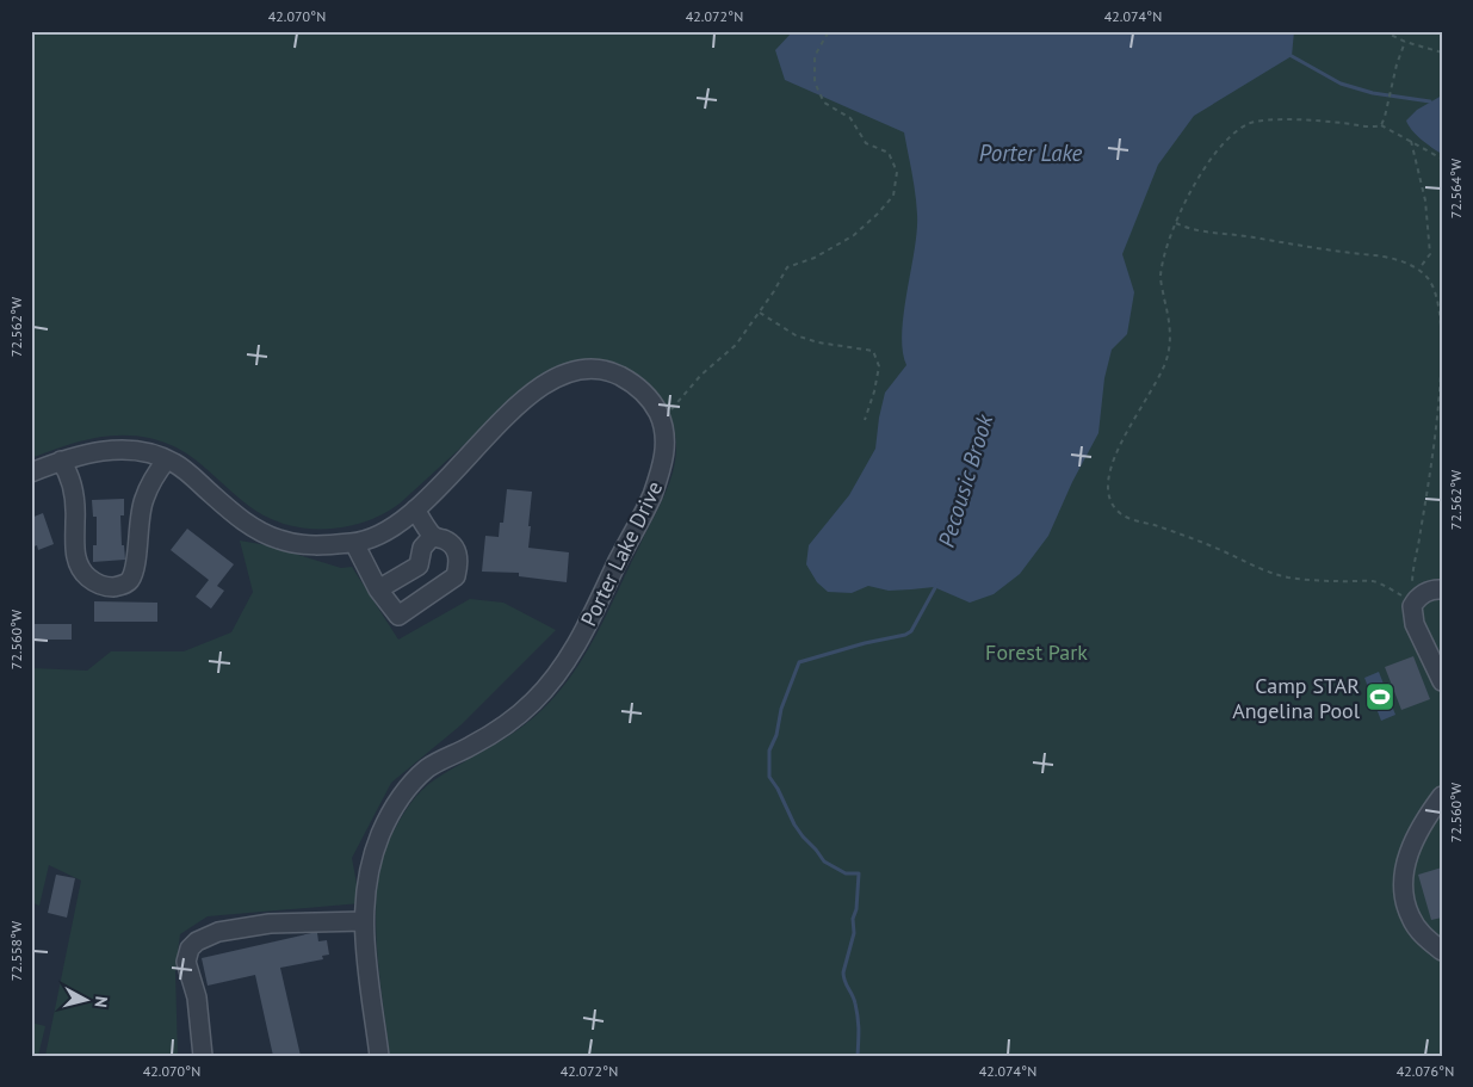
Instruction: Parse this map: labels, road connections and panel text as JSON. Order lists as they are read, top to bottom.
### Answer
{
  "streets": {
    "street": ["Porter Lake Drive"]
  },
  "water": ["Porter Lake", "Pecousic Brook"],
  "parks": ["Forest Park"],
  "places": {
    "sports": ["Camp STAR Angelina Pool"]
  },
  "north": "right",
  "coordinates": [
    "42.070°N",
    "42.072°N",
    "42.074°N",
    "72.564°W",
    "72.562°W",
    "72.560°W",
    "72.558°W",
    "42.076°N"
  ]
}
